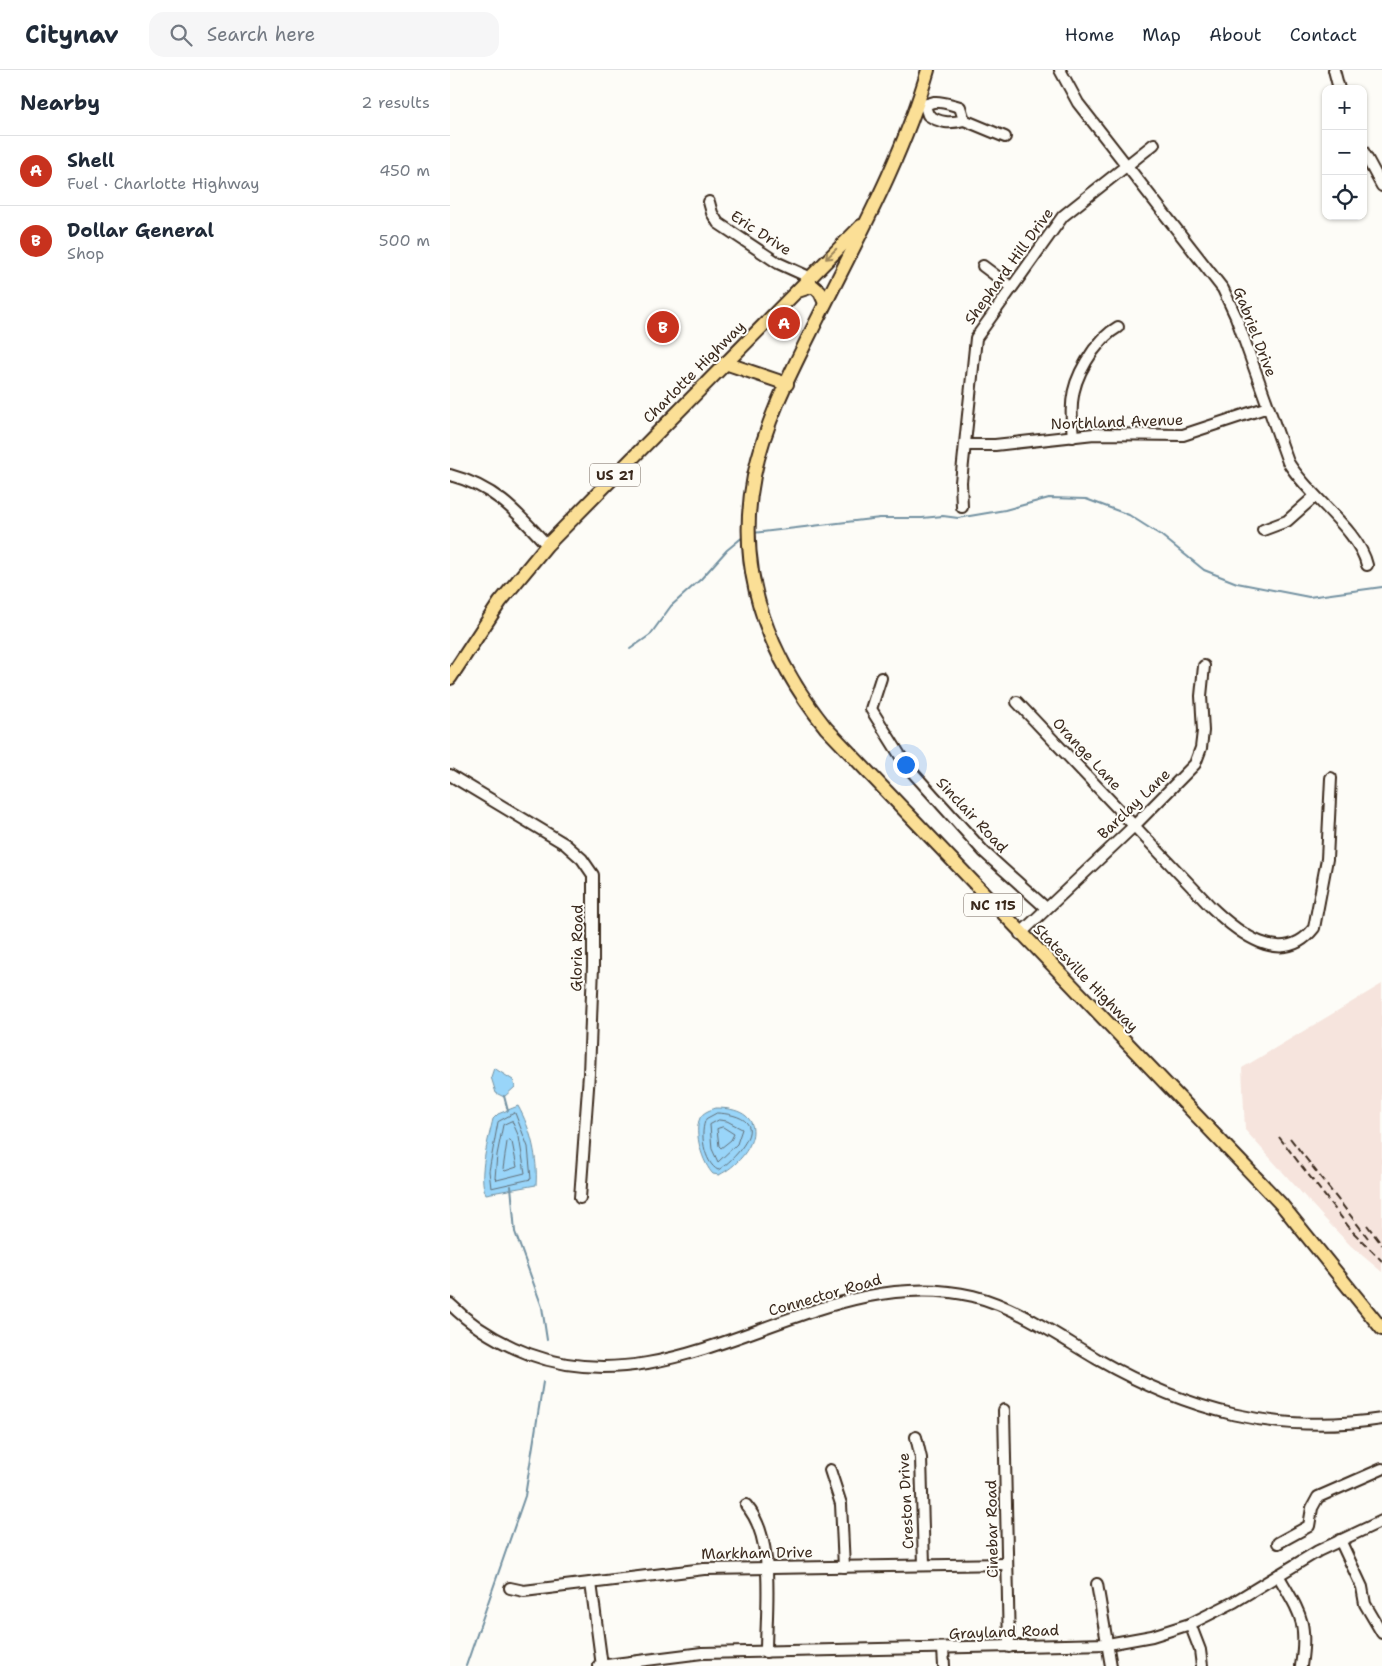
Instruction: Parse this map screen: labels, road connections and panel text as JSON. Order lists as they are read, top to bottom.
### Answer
{
  "streets": {
    "main road": [
      "Charlotte Highway",
      "US 21",
      "NC 115",
      "Statesville Highway"
    ],
    "street": [
      "Eric Drive",
      "Shephard Hill Drive",
      "Gabriel Drive",
      "Northland Avenue",
      "Orange Lane",
      "Barclay Lane",
      "Sinclair Road",
      "Gloria Road",
      "Connector Road",
      "Creston Drive",
      "Cinebar Road",
      "Markham Drive",
      "Grayland Road"
    ]
  },
  "crossings": [
    ["Eric Drive", "Charlotte Highway"],
    ["Shephard Hill Drive", "Gabriel Drive"],
    ["Shephard Hill Drive", "Northland Avenue"],
    ["Gabriel Drive", "Northland Avenue"],
    ["Charlotte Highway", "Statesville Highway"],
    ["Orange Lane", "Barclay Lane"],
    ["Barclay Lane", "Sinclair Road"],
    ["Barclay Lane", "Statesville Highway"],
    ["Creston Drive", "Markham Drive"],
    ["Cinebar Road", "Markham Drive"],
    ["Cinebar Road", "Grayland Road"]
  ],
  "page": {
    "header": "Citynav",
    "search": "Search here",
    "nav": [
      "Home",
      "Map",
      "About",
      "Contact"
    ],
    "heading": ["Nearby", "2 results"],
    "map_buttons": ["+", "−"],
    "list": [
      {
        "mark": "A",
        "name": "Shell",
        "note": "Fuel · Charlotte Highway",
        "value": "450 m"
      },
      {
        "mark": "B",
        "name": "Dollar General",
        "note": "Shop",
        "value": "500 m"
      }
    ],
    "pins": ["A", "B"]
  }
}
